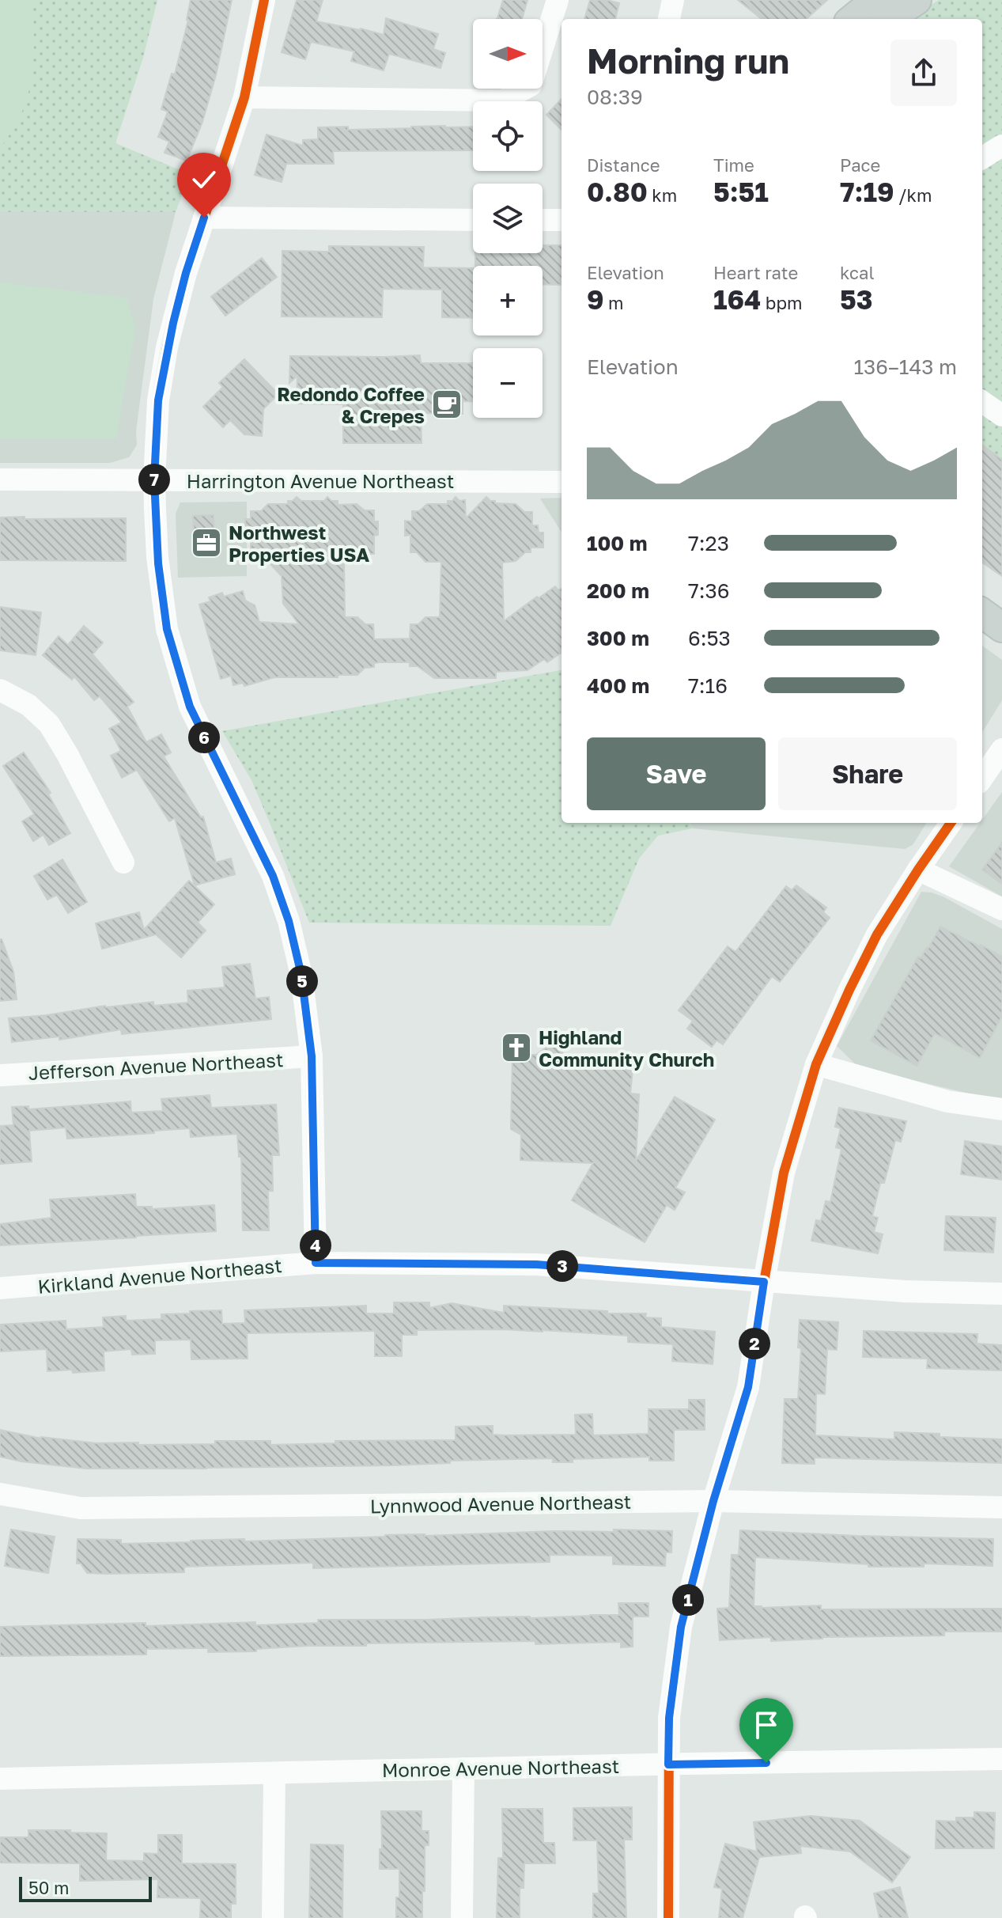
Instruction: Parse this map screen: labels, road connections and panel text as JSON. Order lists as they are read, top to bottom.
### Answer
{
  "streets": {
    "street": [
      "Harrington Avenue Northeast",
      "Jefferson Avenue Northeast",
      "Kirkland Avenue Northeast",
      "Lynnwood Avenue Northeast",
      "Monroe Avenue Northeast"
    ]
  },
  "places": {
    "cafe": ["Redondo Coffee & Crepes"],
    "office": ["Northwest Properties USA"],
    "church": ["Highland Community Church"]
  },
  "scale_bar": "50 m",
  "north": "right",
  "page": {
    "map_buttons": ["+", "−"],
    "heading": ["Morning run", "08:39"],
    "stats": [
      ["Distance", "0.80 km"],
      ["Time", "5:51"],
      ["Pace", "7:19 /km"],
      ["Elevation", "9 m"],
      ["Heart rate", "164 bpm"],
      ["kcal", "53"]
    ],
    "chart": ["Elevation", "136–143 m"],
    "pins": [
      "7",
      "6",
      "5",
      "4",
      "3",
      "2",
      "1"
    ],
    "list": [
      {
        "name": "100 m",
        "note": "7:23"
      },
      {
        "name": "200 m",
        "note": "7:36"
      },
      {
        "name": "300 m",
        "note": "6:53"
      },
      {
        "name": "400 m",
        "note": "7:16"
      }
    ],
    "buttons": ["Save", "Share"],
    "scale": "50 m"
  }
}
